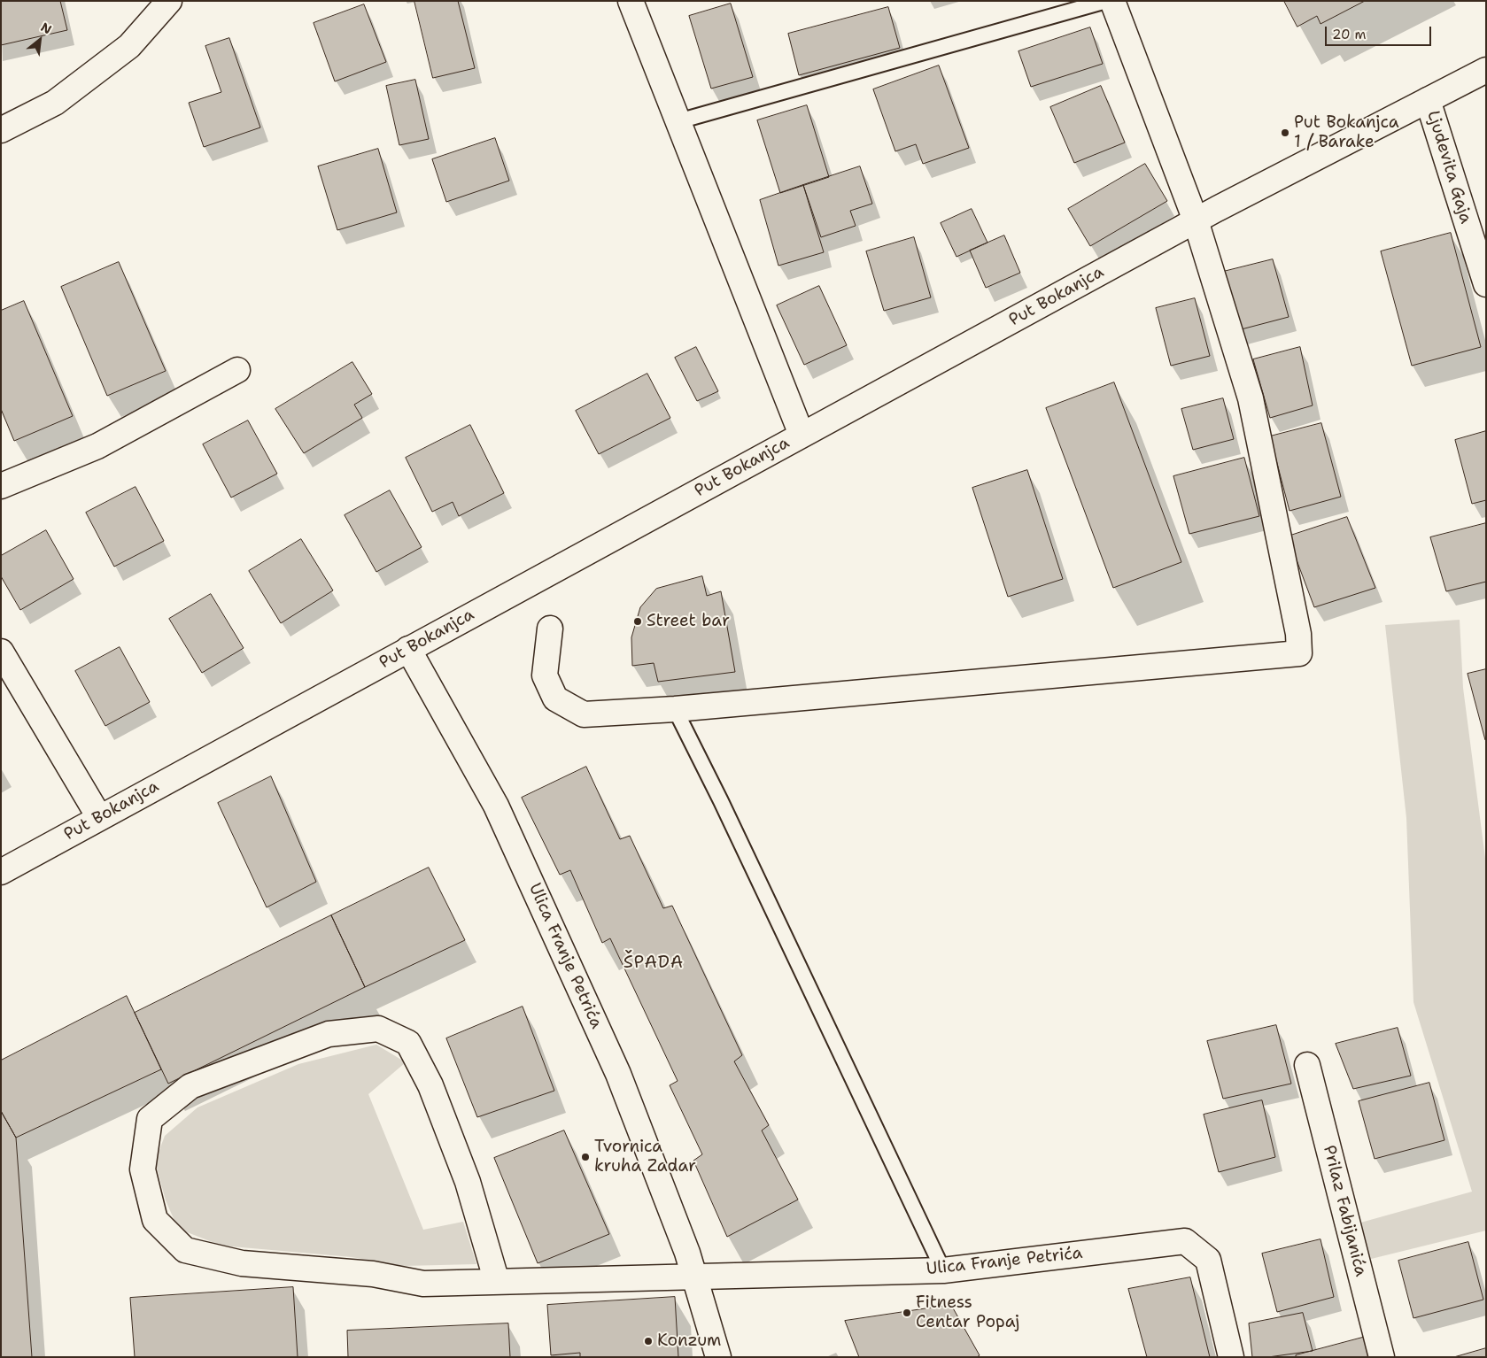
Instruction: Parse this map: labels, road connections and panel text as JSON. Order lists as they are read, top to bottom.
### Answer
{
  "streets": {
    "street": [
      "Ljudevita Gaja",
      "Put Bokanjca",
      "Ulica Franje Petrića",
      "Prilaz Fabijanića"
    ]
  },
  "crossings": [
    ["Ljudevita Gaja", "Put Bokanjca"],
    ["Put Bokanjca", "Ulica Franje Petrića"]
  ],
  "districts": ["ŠPADA"],
  "places": [
    "Put Bokanjca 1 / Barake",
    "Street bar",
    "Tvornica kruha Zadar",
    "Fitness Centar Popaj",
    "Konzum"
  ],
  "scale_bar": "20 m",
  "north": "top right"
}
